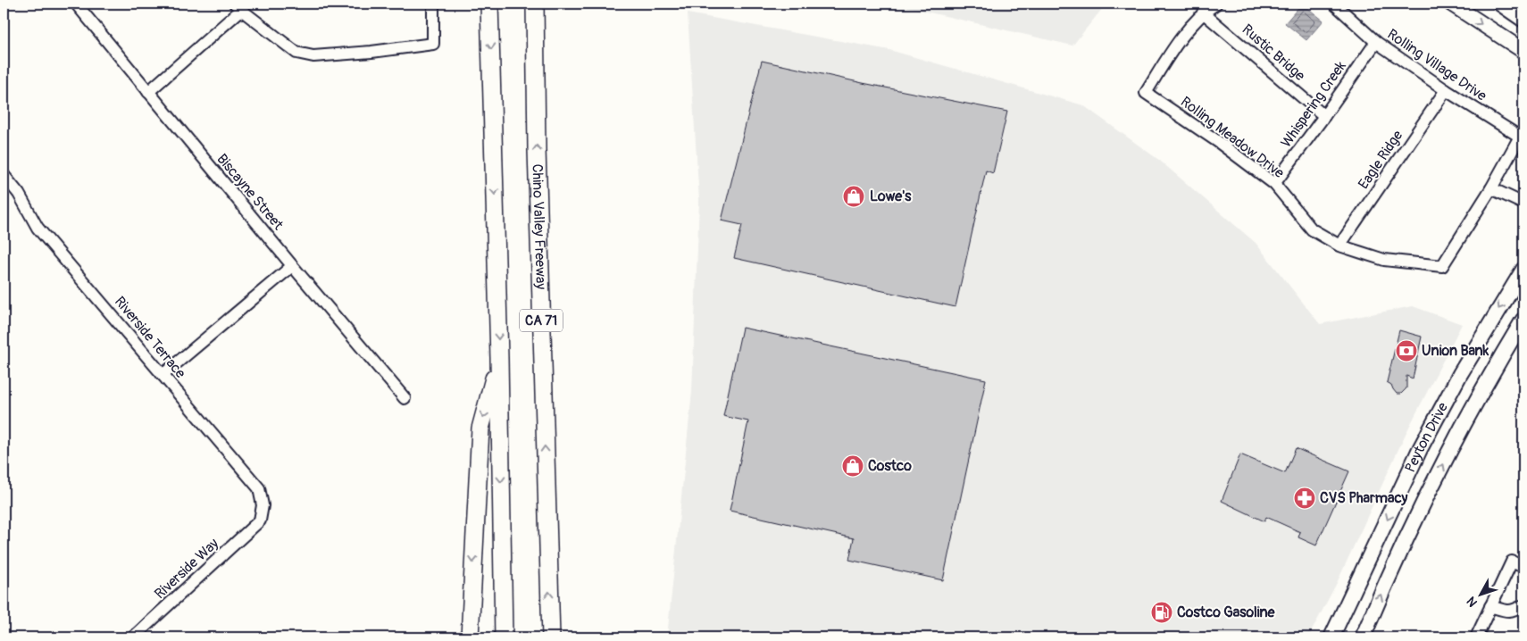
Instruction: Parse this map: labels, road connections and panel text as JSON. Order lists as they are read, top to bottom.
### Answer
{
  "streets": {
    "highway": ["Chino Valley Freeway", "CA 71"],
    "main road": ["Peyton Drive"],
    "street": [
      "Rustic Bridge",
      "Rolling Village Drive",
      "Whispering Creek",
      "Rolling Meadow Drive",
      "Eagle Ridge",
      "Biscayne Street",
      "Riverside Terrace",
      "Riverside Way"
    ]
  },
  "crossings": [
    ["Rustic Bridge", "Whispering Creek"],
    ["Rustic Bridge", "Rolling Meadow Drive"],
    ["Rolling Village Drive", "Whispering Creek"],
    ["Rolling Village Drive", "Rolling Meadow Drive"],
    ["Rolling Village Drive", "Eagle Ridge"],
    ["Whispering Creek", "Rolling Meadow Drive"],
    ["Rolling Meadow Drive", "Eagle Ridge"],
    ["Riverside Terrace", "Riverside Way"]
  ],
  "places": {
    "shop": ["Lowe's", "Costco"],
    "bank": ["Union Bank"],
    "pharmacy": ["CVS Pharmacy"],
    "fuel station": ["Costco Gasoline"]
  },
  "north": "bottom left"
}
